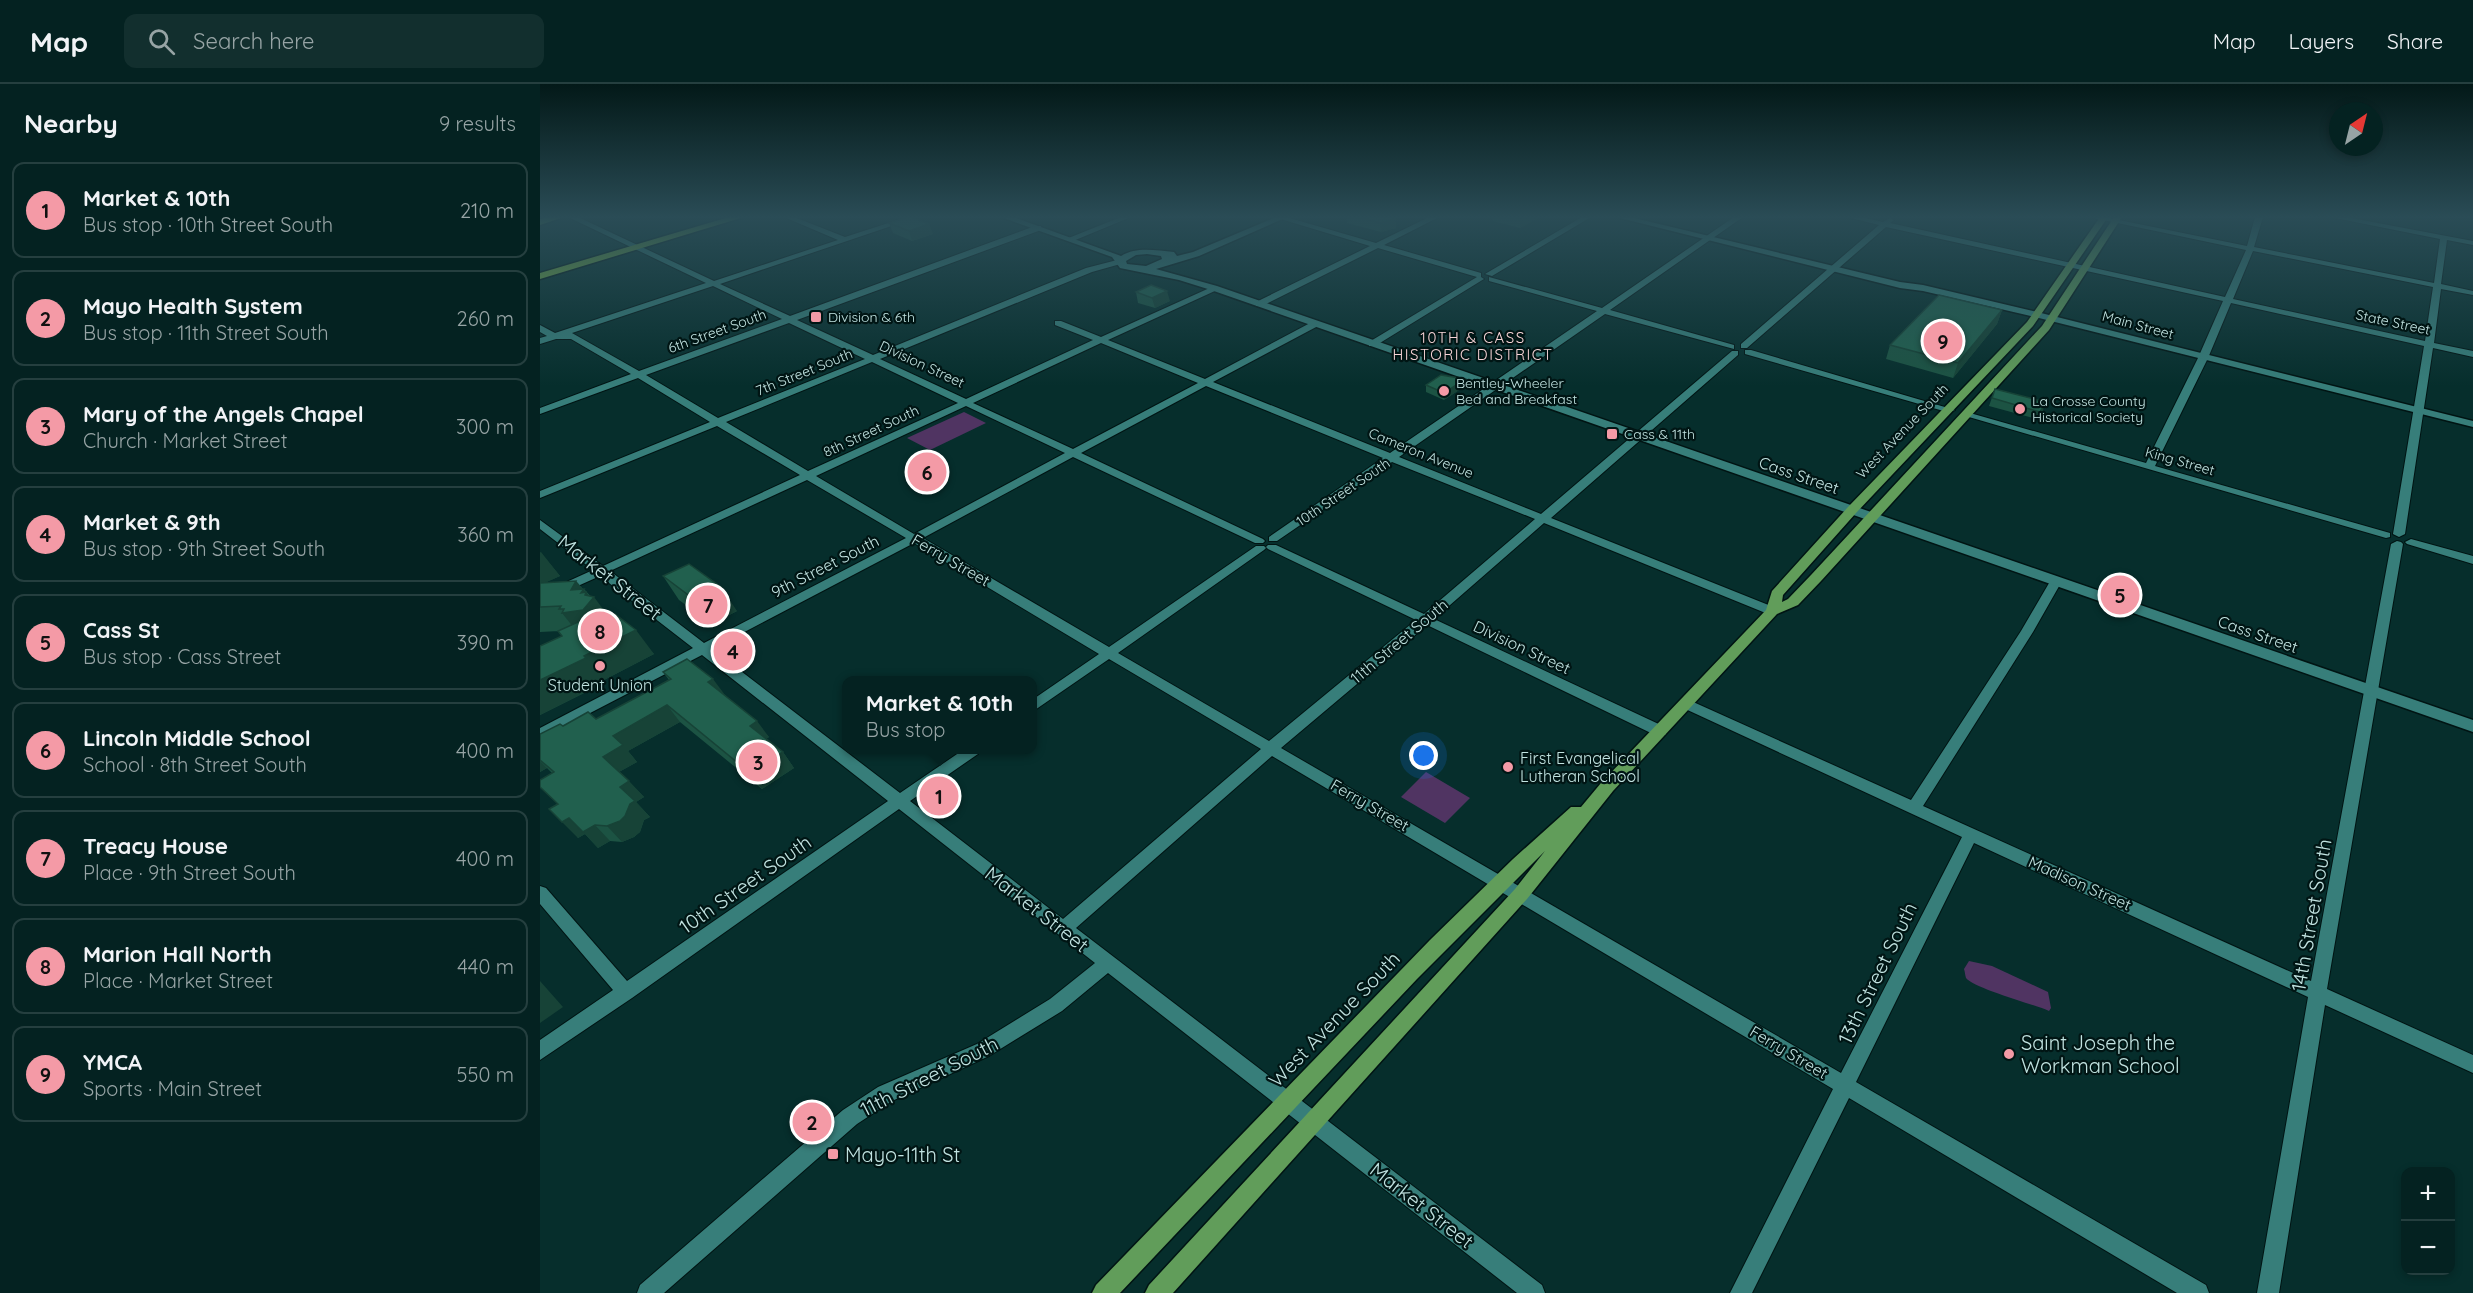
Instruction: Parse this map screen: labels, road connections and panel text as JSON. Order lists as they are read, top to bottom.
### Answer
{
  "streets": {
    "main road": ["West Avenue South"],
    "street": [
      "State Street",
      "6th Street South",
      "Division Street",
      "7th Street South",
      "8th Street South",
      "Cameron Avenue",
      "King Street",
      "Cass Street",
      "10th Street South",
      "Ferry Street",
      "9th Street South",
      "Market Street",
      "11th Street South",
      "Madison Street",
      "14th Street South",
      "13th Street South"
    ]
  },
  "crossings": [
    ["State Street", "14th Street South"],
    ["6th Street South", "Division Street"],
    ["6th Street South", "Ferry Street"],
    ["Division Street", "7th Street South"],
    ["Division Street", "8th Street South"],
    ["Division Street", "West Avenue South"],
    ["Division Street", "10th Street South"],
    ["Division Street", "9th Street South"],
    ["Division Street", "11th Street South"],
    ["7th Street South", "Ferry Street"],
    ["8th Street South", "Cameron Avenue"],
    ["8th Street South", "Cass Street"],
    ["8th Street South", "Ferry Street"],
    ["8th Street South", "Market Street"],
    ["West Avenue South", "Cameron Avenue"],
    ["West Avenue South", "King Street"],
    ["West Avenue South", "Cass Street"],
    ["West Avenue South", "Ferry Street"],
    ["West Avenue South", "Market Street"],
    ["West Avenue South", "Madison Street"],
    ["Cameron Avenue", "10th Street South"],
    ["Cameron Avenue", "9th Street South"],
    ["Cameron Avenue", "11th Street South"],
    ["King Street", "14th Street South"],
    ["Cass Street", "10th Street South"],
    ["Cass Street", "9th Street South"],
    ["Cass Street", "11th Street South"],
    ["Cass Street", "14th Street South"],
    ["10th Street South", "Ferry Street"],
    ["10th Street South", "Market Street"],
    ["Ferry Street", "9th Street South"],
    ["Ferry Street", "11th Street South"],
    ["Ferry Street", "13th Street South"],
    ["9th Street South", "Market Street"],
    ["Market Street", "11th Street South"],
    ["Madison Street", "14th Street South"],
    ["Madison Street", "13th Street South"]
  ],
  "districts": ["10TH & CASS HISTORIC DISTRICT"],
  "places": {
    "transit": ["Division & 6th", "Cass & 11th", "Mayo-11th St"],
    "other": [
      "Bentley-Wheeler Bed and Breakfast",
      "La Crosse County Historical Society",
      "Student Union",
      "First Evangelical Lutheran School",
      "Saint Joseph the Workman School"
    ]
  },
  "north": "top right",
  "page": {
    "header": "Map",
    "search": "Search here",
    "nav": ["Map", "Layers", "Share"],
    "heading": ["Nearby", "9 results"],
    "list": [
      {
        "mark": "1",
        "name": "Market & 10th",
        "note": "Bus stop · 10th Street South",
        "value": "210 m"
      },
      {
        "mark": "2",
        "name": "Mayo Health System",
        "note": "Bus stop · 11th Street South",
        "value": "260 m"
      },
      {
        "mark": "3",
        "name": "Mary of the Angels Chapel",
        "note": "Church · Market Street",
        "value": "300 m"
      },
      {
        "mark": "4",
        "name": "Market & 9th",
        "note": "Bus stop · 9th Street South",
        "value": "360 m"
      },
      {
        "mark": "5",
        "name": "Cass St",
        "note": "Bus stop · Cass Street",
        "value": "390 m"
      },
      {
        "mark": "6",
        "name": "Lincoln Middle School",
        "note": "School · 8th Street South",
        "value": "400 m"
      },
      {
        "mark": "7",
        "name": "Treacy House",
        "note": "Place · 9th Street South",
        "value": "400 m"
      },
      {
        "mark": "8",
        "name": "Marion Hall North",
        "note": "Place · Market Street",
        "value": "440 m"
      },
      {
        "mark": "9",
        "name": "YMCA",
        "note": "Sports · Main Street",
        "value": "550 m"
      }
    ],
    "pins": [
      "9",
      "6",
      "5",
      "7",
      "8",
      "4",
      "3",
      "1",
      "2"
    ],
    "popup": ["Market & 10th", "Bus stop"],
    "map_buttons": ["+", "−"]
  }
}
